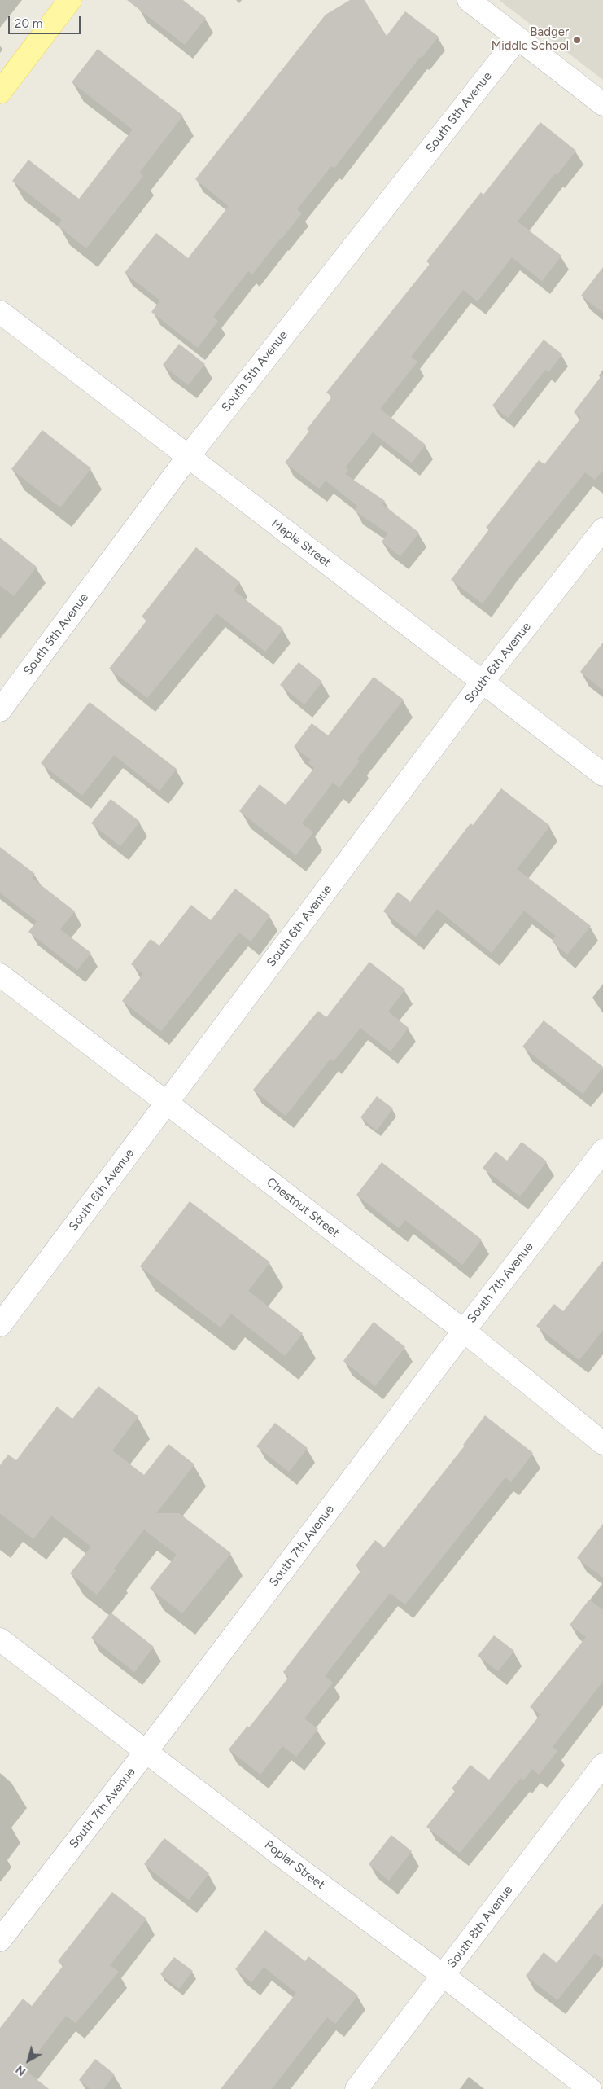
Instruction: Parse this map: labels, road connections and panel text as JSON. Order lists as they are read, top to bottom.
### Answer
{
  "streets": {
    "street": [
      "South 5th Avenue",
      "Maple Street",
      "South 6th Avenue",
      "Chestnut Street",
      "South 7th Avenue",
      "Poplar Street",
      "South 8th Avenue"
    ]
  },
  "crossings": [
    ["South 5th Avenue", "Maple Street"],
    ["Maple Street", "South 6th Avenue"],
    ["South 6th Avenue", "Chestnut Street"],
    ["Chestnut Street", "South 7th Avenue"],
    ["South 7th Avenue", "Poplar Street"],
    ["Poplar Street", "South 8th Avenue"]
  ],
  "places": ["Badger Middle School"],
  "scale_bar": "20 m",
  "north": "bottom left"
}
